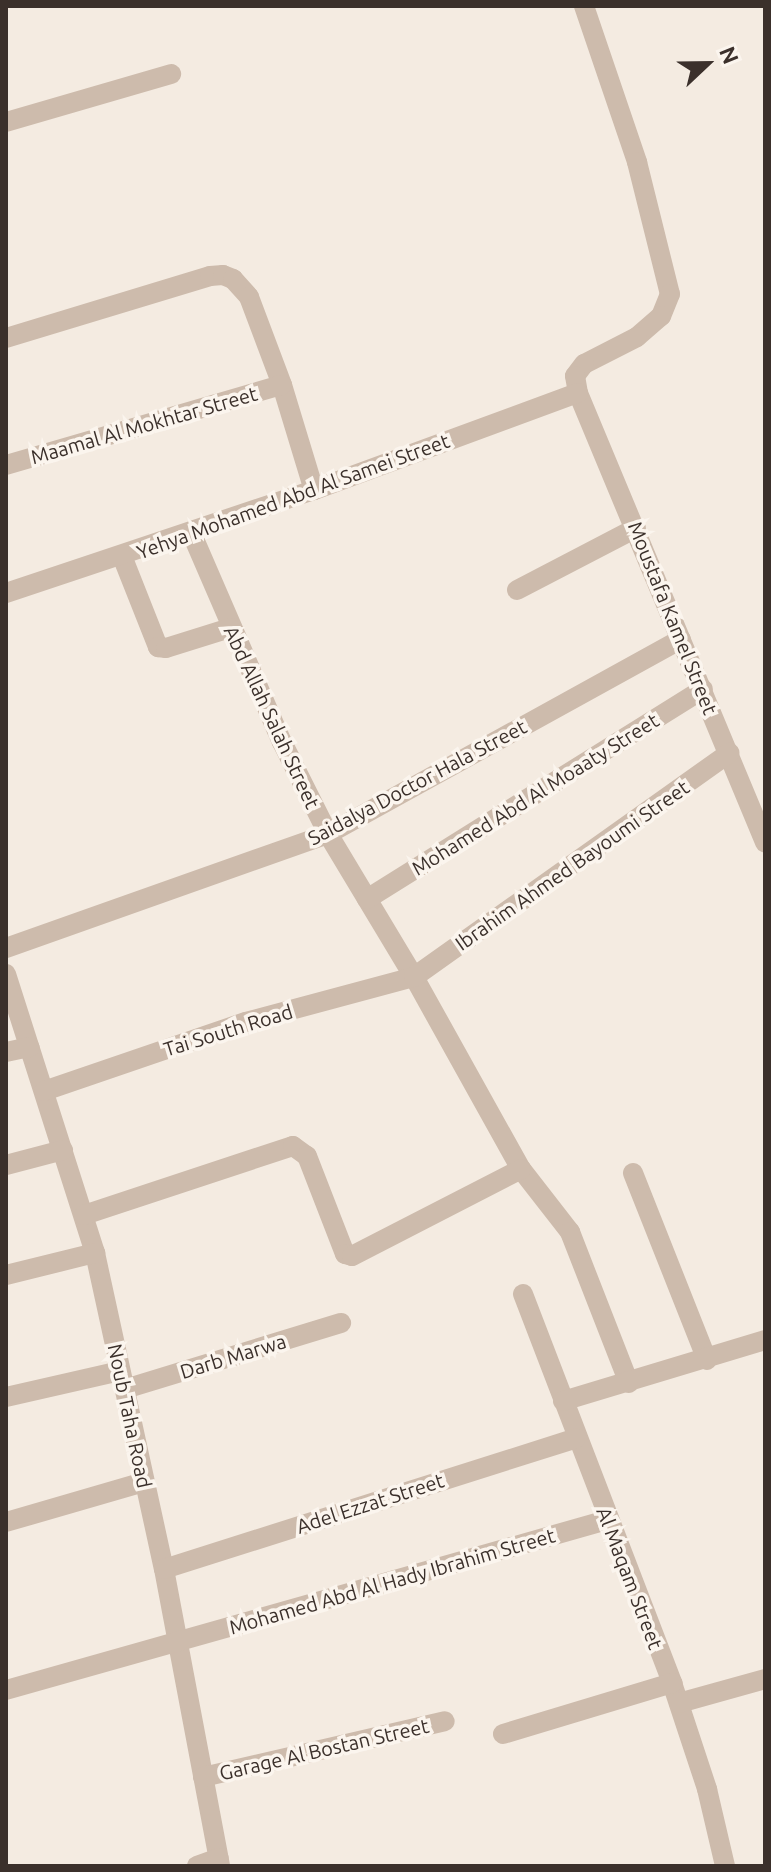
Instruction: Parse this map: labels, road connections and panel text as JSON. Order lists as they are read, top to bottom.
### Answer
{
  "streets": {
    "street": [
      "Maamal Al Mokhtar Street",
      "Yehya Mohamed Abd Al Samei Street",
      "Moustafa Kamel Street",
      "Abd Allah Salah Street",
      "Saidalya Doctor Hala Street",
      "Mohamed Abd Al Moaaty Street",
      "Ibrahim Ahmed Bayoumi Street",
      "Tai South Road",
      "Darb Marwa",
      "Noub Taha Road",
      "Adel Ezzat Street",
      "Al Maqam Street",
      "Mohamed Abd Al Hady Ibrahim Street",
      "Garage Al Bostan Street"
    ]
  },
  "crossings": [
    ["Yehya Mohamed Abd Al Samei Street", "Moustafa Kamel Street"],
    ["Yehya Mohamed Abd Al Samei Street", "Abd Allah Salah Street"],
    ["Moustafa Kamel Street", "Saidalya Doctor Hala Street"],
    ["Moustafa Kamel Street", "Mohamed Abd Al Moaaty Street"],
    ["Moustafa Kamel Street", "Ibrahim Ahmed Bayoumi Street"],
    ["Abd Allah Salah Street", "Saidalya Doctor Hala Street"],
    ["Abd Allah Salah Street", "Mohamed Abd Al Moaaty Street"],
    ["Abd Allah Salah Street", "Ibrahim Ahmed Bayoumi Street"],
    ["Abd Allah Salah Street", "Tai South Road"],
    ["Ibrahim Ahmed Bayoumi Street", "Tai South Road"],
    ["Tai South Road", "Noub Taha Road"],
    ["Darb Marwa", "Noub Taha Road"],
    ["Noub Taha Road", "Adel Ezzat Street"],
    ["Noub Taha Road", "Mohamed Abd Al Hady Ibrahim Street"],
    ["Noub Taha Road", "Garage Al Bostan Street"],
    ["Adel Ezzat Street", "Al Maqam Street"],
    ["Al Maqam Street", "Mohamed Abd Al Hady Ibrahim Street"]
  ],
  "north": "right"
}
